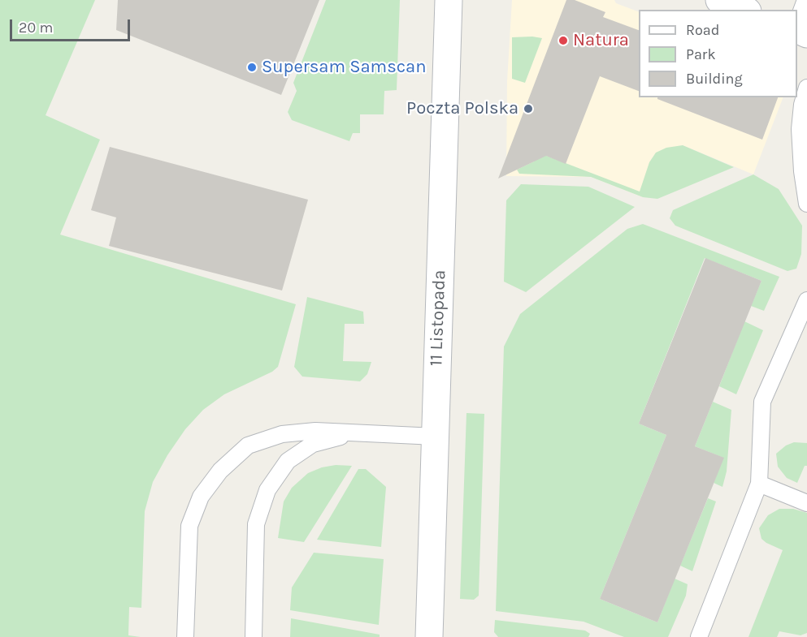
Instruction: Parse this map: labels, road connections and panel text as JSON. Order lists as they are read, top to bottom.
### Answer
{
  "streets": {
    "street": ["11 Listopada"]
  },
  "places": ["Natura", "Supersam Samscan", "Poczta Polska"],
  "legend": ["Road", "Park", "Building"],
  "scale_bar": "20 m"
}
